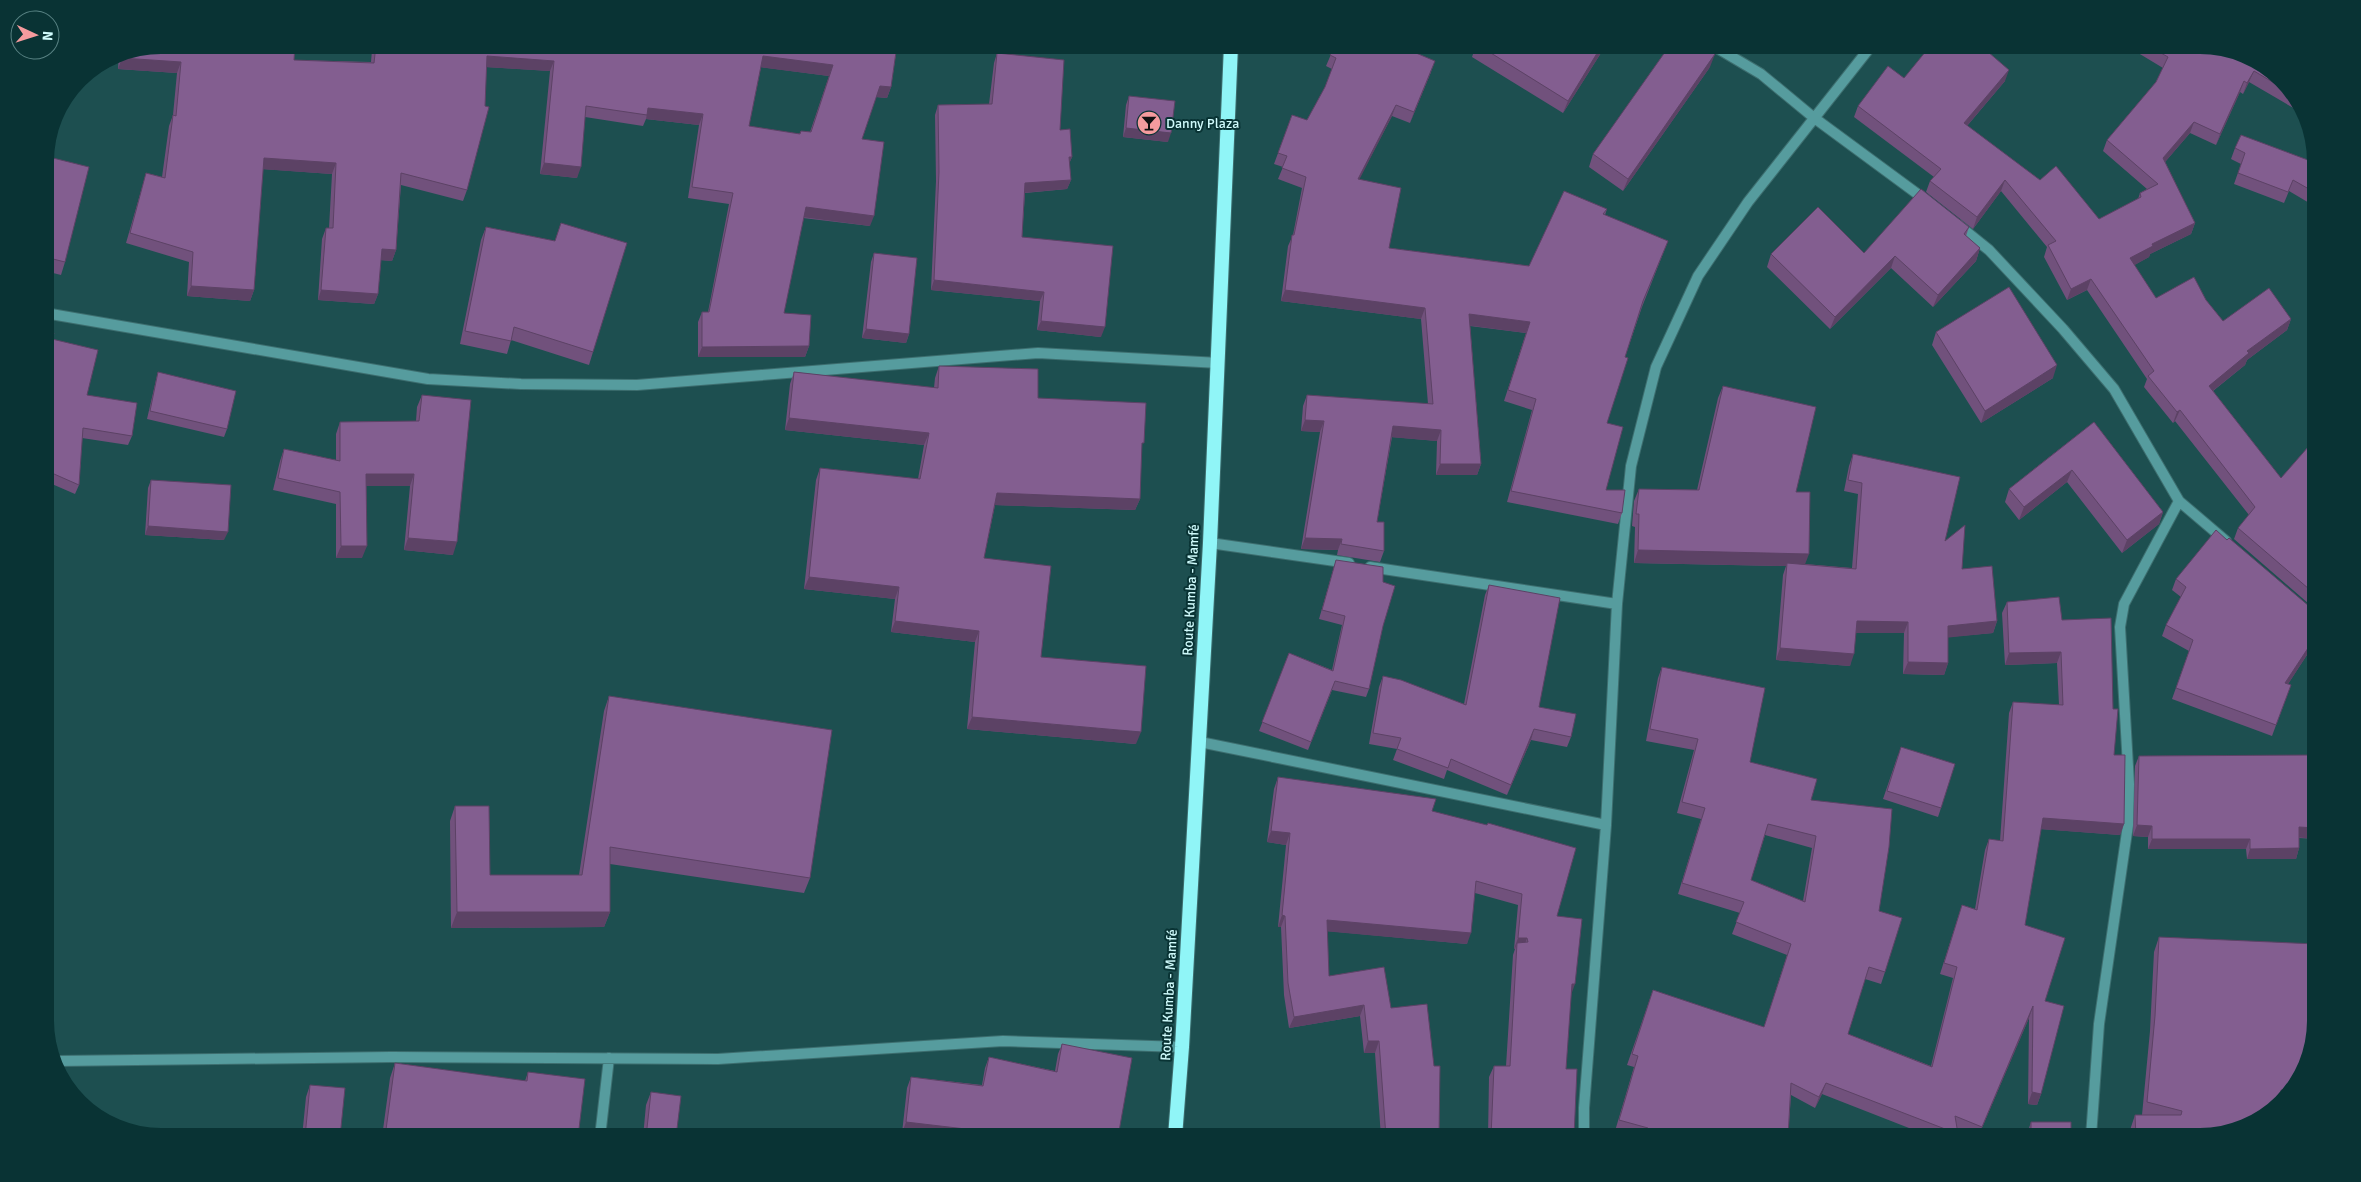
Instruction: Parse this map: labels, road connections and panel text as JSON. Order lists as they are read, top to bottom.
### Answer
{
  "streets": {
    "highway": ["Route Kumba - Mamfé"]
  },
  "places": {
    "bar": ["Danny Plaza"]
  },
  "north": "right"
}
